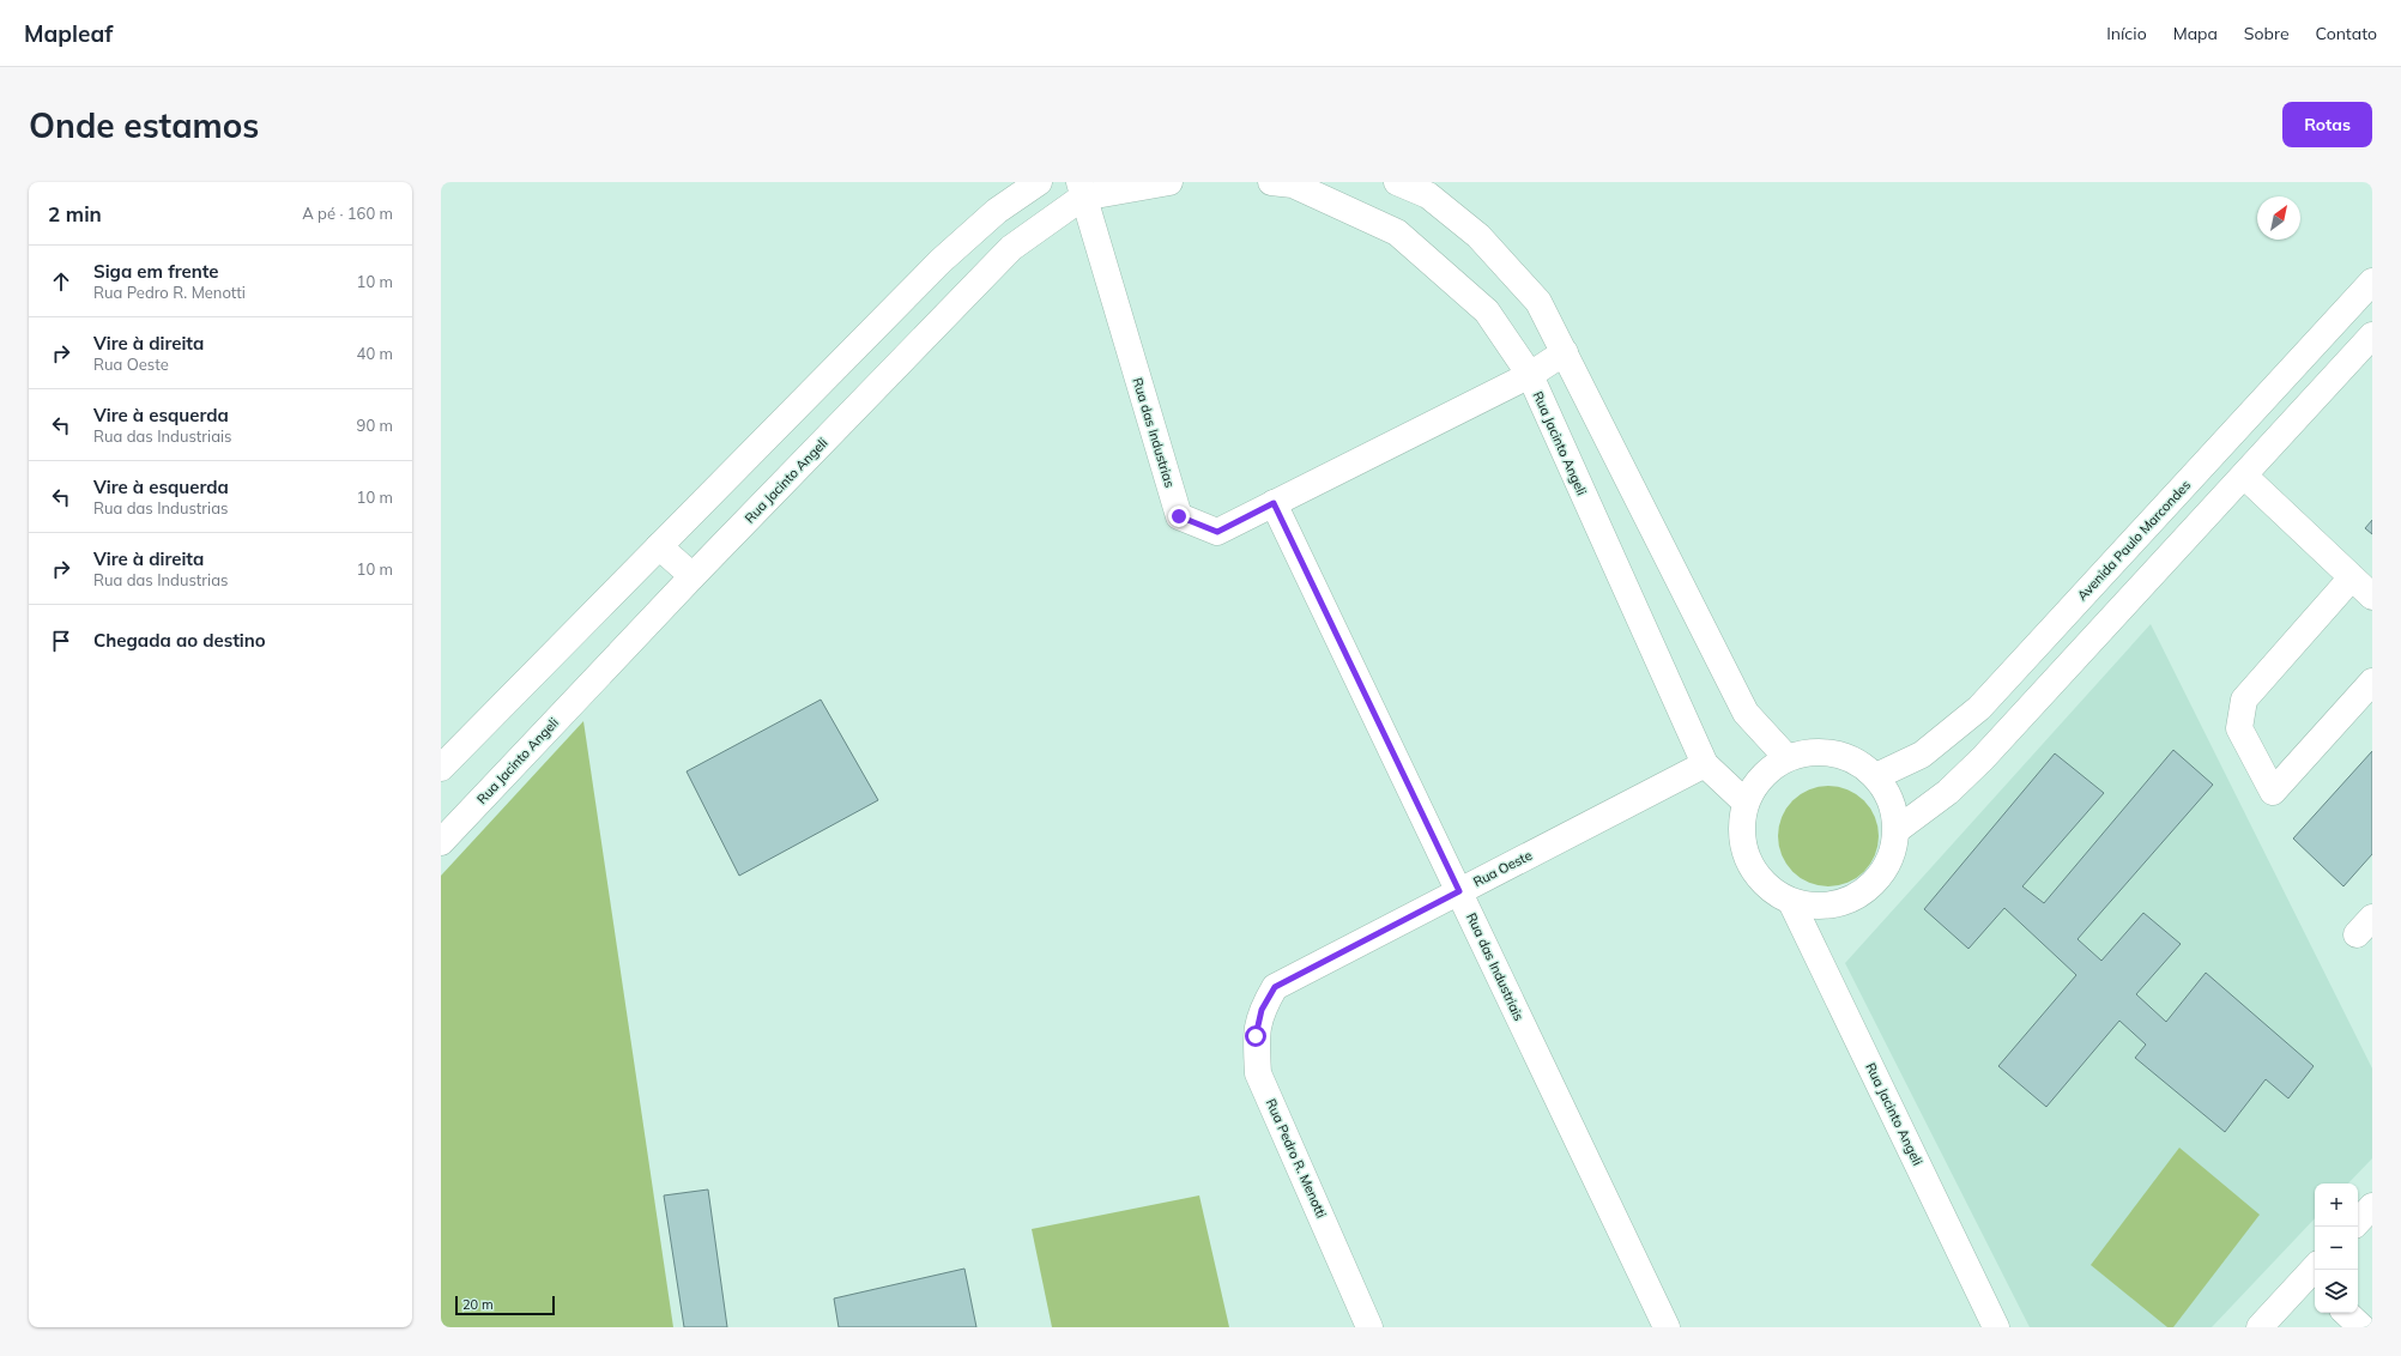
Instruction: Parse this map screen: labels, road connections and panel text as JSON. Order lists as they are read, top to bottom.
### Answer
{
  "streets": {
    "street": [
      "Rua das Industrias",
      "Rua Jacinto Angeli",
      "Avenida Paulo Marcondes",
      "Rua Oeste",
      "Rua das Industriais",
      "Rua Pedro R. Menotti"
    ]
  },
  "crossings": [
    ["Rua das Industrias", "Rua Jacinto Angeli"],
    ["Rua das Industrias", "Rua das Industriais"],
    ["Rua Jacinto Angeli", "Avenida Paulo Marcondes"],
    ["Rua Jacinto Angeli", "Rua Oeste"],
    ["Rua Oeste", "Rua das Industriais"],
    ["Rua Oeste", "Rua Pedro R. Menotti"]
  ],
  "scale_bar": "20 m",
  "north": "top right",
  "page": {
    "header": "Mapleaf",
    "nav": [
      "Início",
      "Mapa",
      "Sobre",
      "Contato"
    ],
    "buttons": "Rotas",
    "title": "Onde estamos",
    "heading": ["2 min", "A pé · 160 m"],
    "list": [
      ["Siga em frente", "Rua Pedro R. Menotti", "10 m"],
      ["Vire à direita", "Rua Oeste", "40 m"],
      ["Vire à esquerda", "Rua das Industriais", "90 m"],
      ["Vire à esquerda", "Rua das Industrias", "10 m"],
      ["Vire à direita", "Rua das Industrias", "10 m"],
      "Chegada ao destino"
    ],
    "map_buttons": ["+", "−"],
    "scale": "20 m"
  }
}
